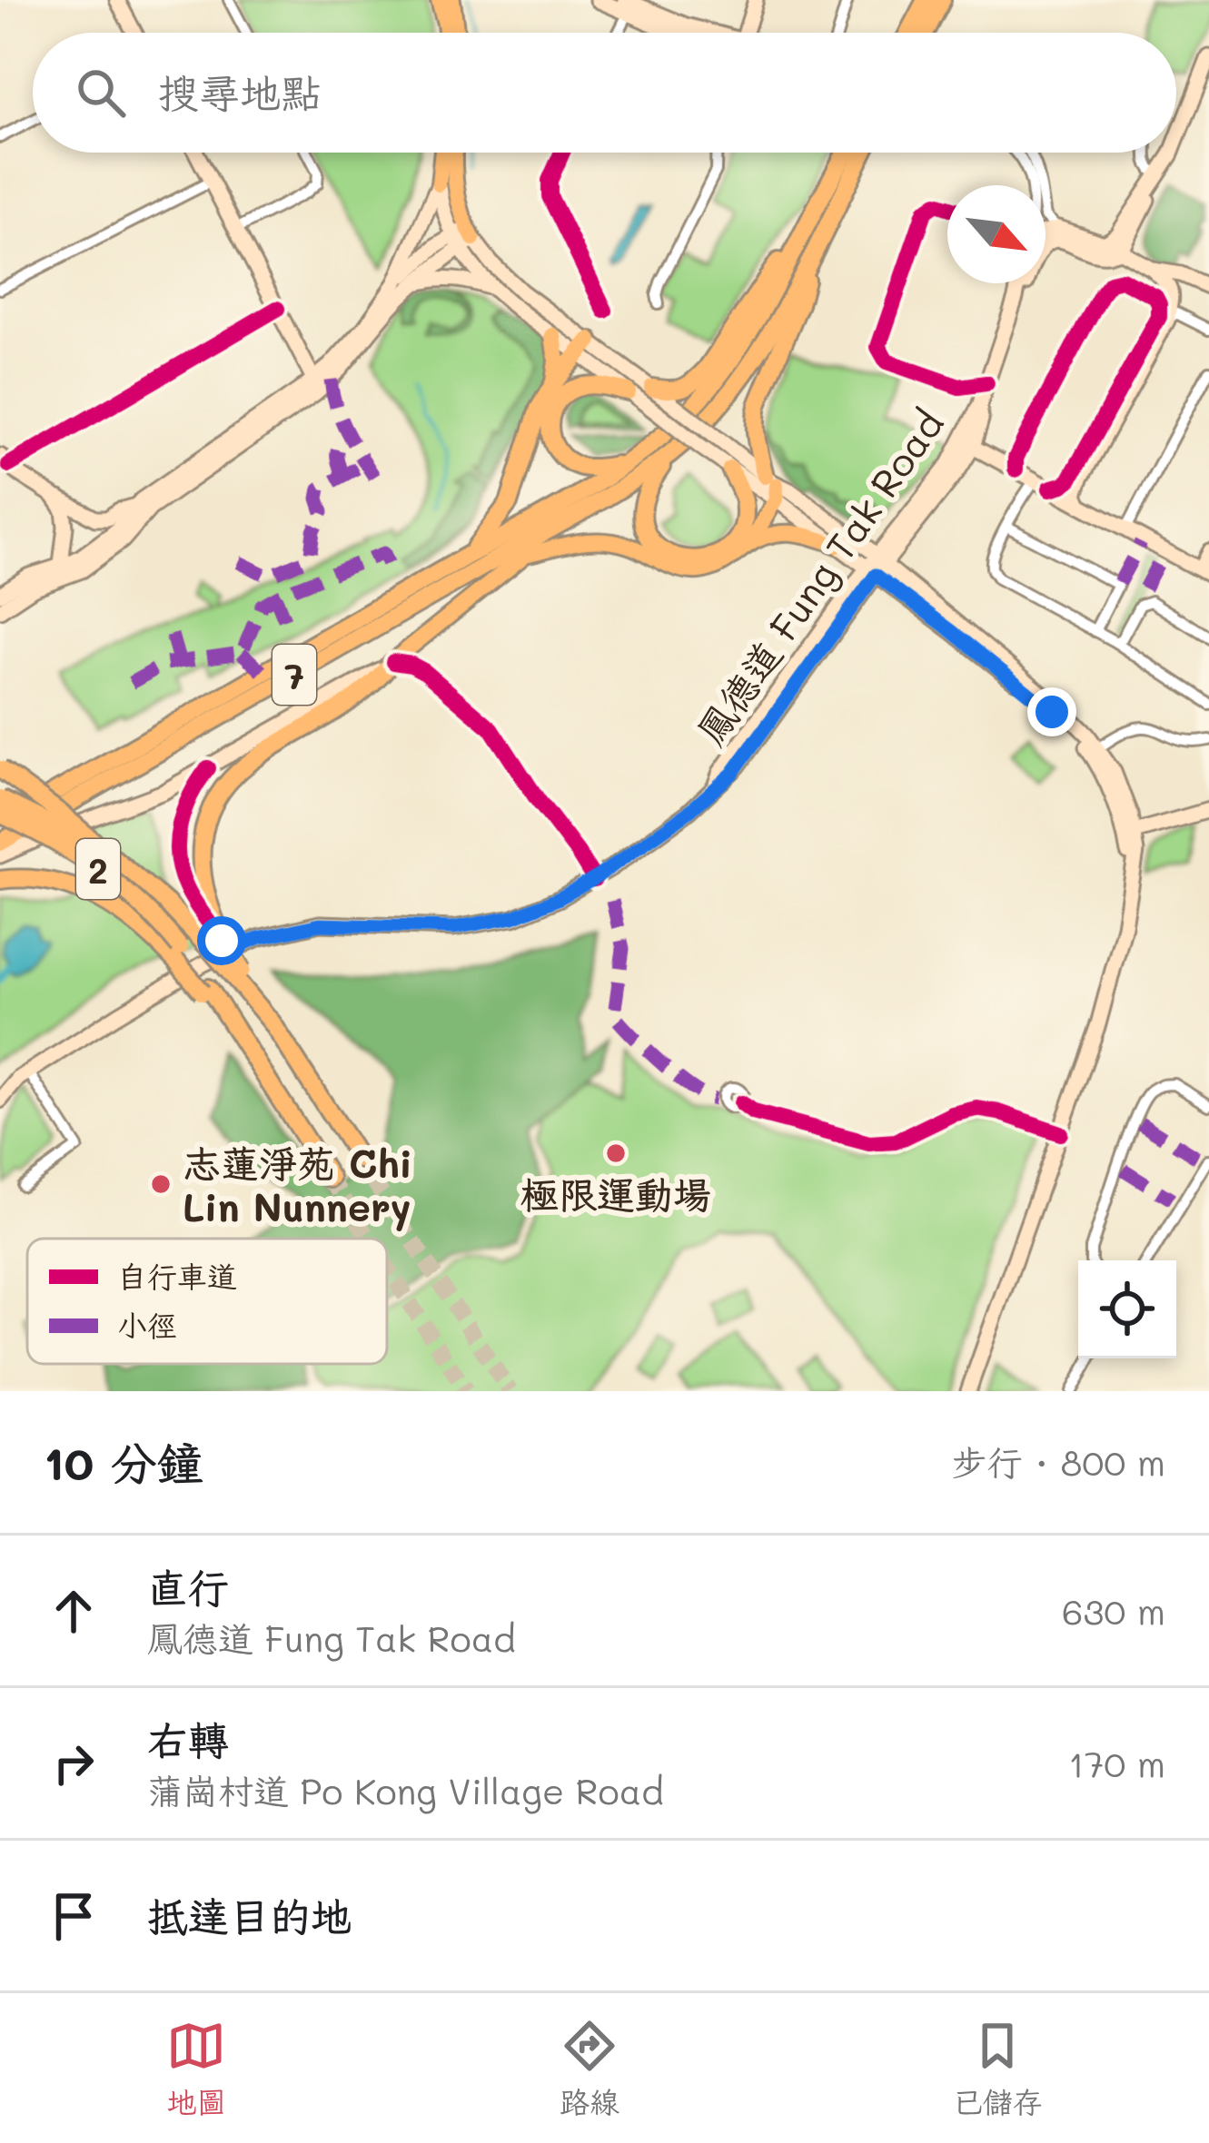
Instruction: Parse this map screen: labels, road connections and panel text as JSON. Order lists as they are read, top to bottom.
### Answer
{
  "streets": {
    "highway": ["7", "2"],
    "main road": ["鳳德道 Fung Tak Road"]
  },
  "places": ["極限運動場", "志蓮淨苑 Chi Lin Nunnery"],
  "legend": ["自行車道", "小徑"],
  "north": "bottom right",
  "page": {
    "search": "搜尋地點",
    "heading": ["10 分鐘", "步行 · 800 m"],
    "list": [
      ["直行", "鳳德道 Fung Tak Road", "630 m"],
      ["右轉", "蒲崗村道 Po Kong Village Road", "170 m"],
      "抵達目的地"
    ],
    "nav": ["地圖", "路線", "已儲存"]
  }
}
